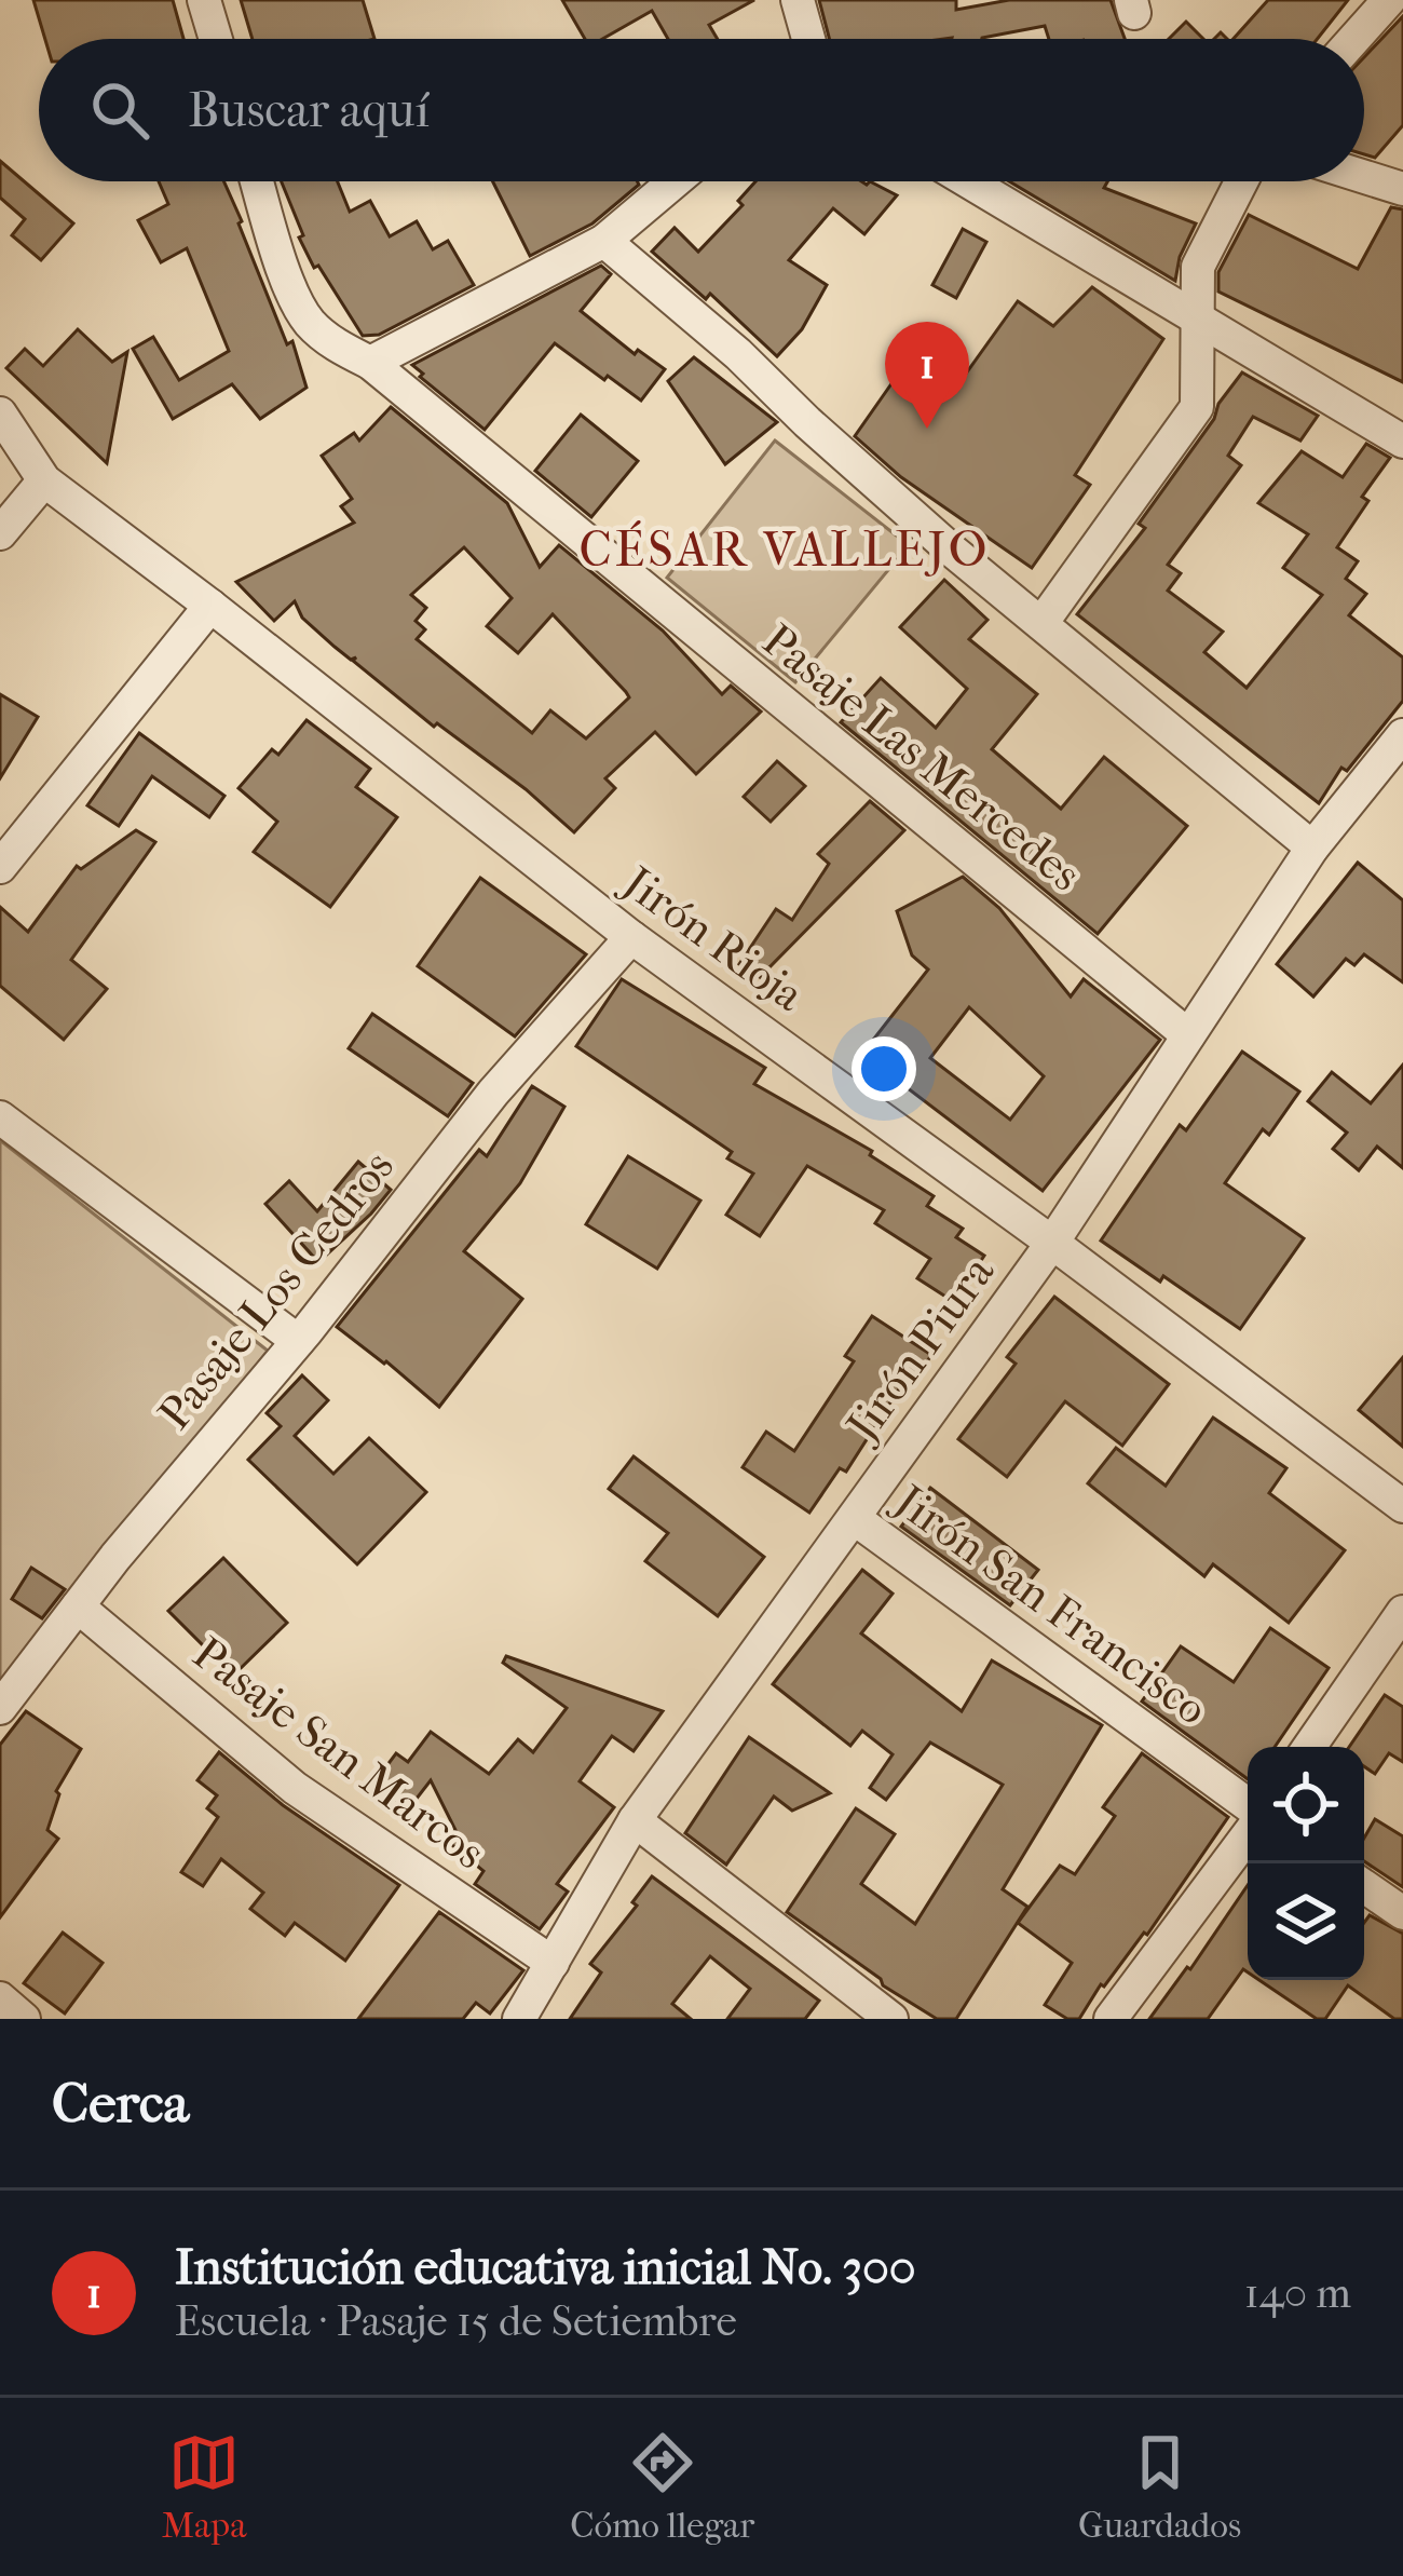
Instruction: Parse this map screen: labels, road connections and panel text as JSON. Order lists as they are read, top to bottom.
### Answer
{
  "streets": {
    "street": [
      "Pasaje Las Mercedes",
      "Jirón Rioja",
      "Pasaje Los Cedros",
      "Jirón Piura",
      "Jirón San Francisco",
      "Pasaje San Marcos"
    ]
  },
  "crossings": [
    ["Pasaje Las Mercedes", "Jirón Piura"],
    ["Jirón Rioja", "Pasaje Los Cedros"],
    ["Jirón Rioja", "Jirón Piura"],
    ["Pasaje Los Cedros", "Pasaje San Marcos"],
    ["Jirón Piura", "Jirón San Francisco"],
    ["Jirón Piura", "Pasaje San Marcos"]
  ],
  "districts": ["CÉSAR VALLEJO"],
  "page": {
    "search": "Buscar aquí",
    "pins": "1",
    "heading": "Cerca",
    "list": [
      {
        "mark": "1",
        "name": "Institución educativa inicial No. 300",
        "note": "Escuela · Pasaje 15 de Setiembre",
        "value": "140 m"
      }
    ],
    "nav": ["Mapa", "Cómo llegar", "Guardados"]
  }
}
